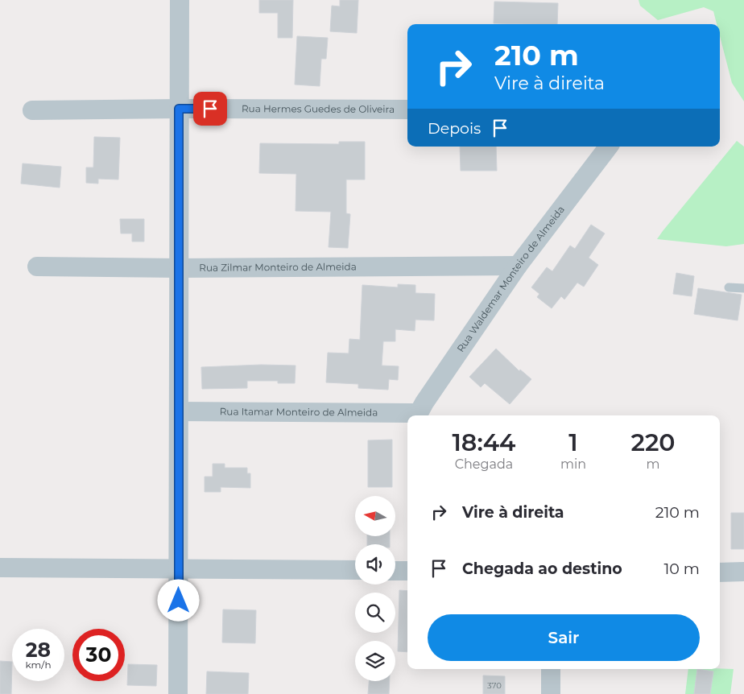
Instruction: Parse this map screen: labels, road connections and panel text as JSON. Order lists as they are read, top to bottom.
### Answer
{
  "streets": {
    "street": [
      "Rua Hermes Guedes de Oliveira",
      "Rua Zilmar Monteiro de Almeida",
      "Rua Waldemar Monteiro de Almeida",
      "Rua Itamar Monteiro de Almeida"
    ]
  },
  "crossings": [
    ["Rua Zilmar Monteiro de Almeida", "Rua Waldemar Monteiro de Almeida"]
  ],
  "house_numbers": ["370"],
  "north": "left",
  "page": {
    "turn": ["210 m", "Vire à direita"],
    "then": "Depois",
    "eta": [
      "18:44",
      "Chegada",
      "1",
      "min",
      "220",
      "m"
    ],
    "list": [
      {
        "name": "Vire à direita",
        "value": "210 m"
      },
      {
        "name": "Chegada ao destino",
        "value": "10 m"
      }
    ],
    "buttons": "Sair",
    "speed": "28 km/h",
    "limit": "30"
  }
}
